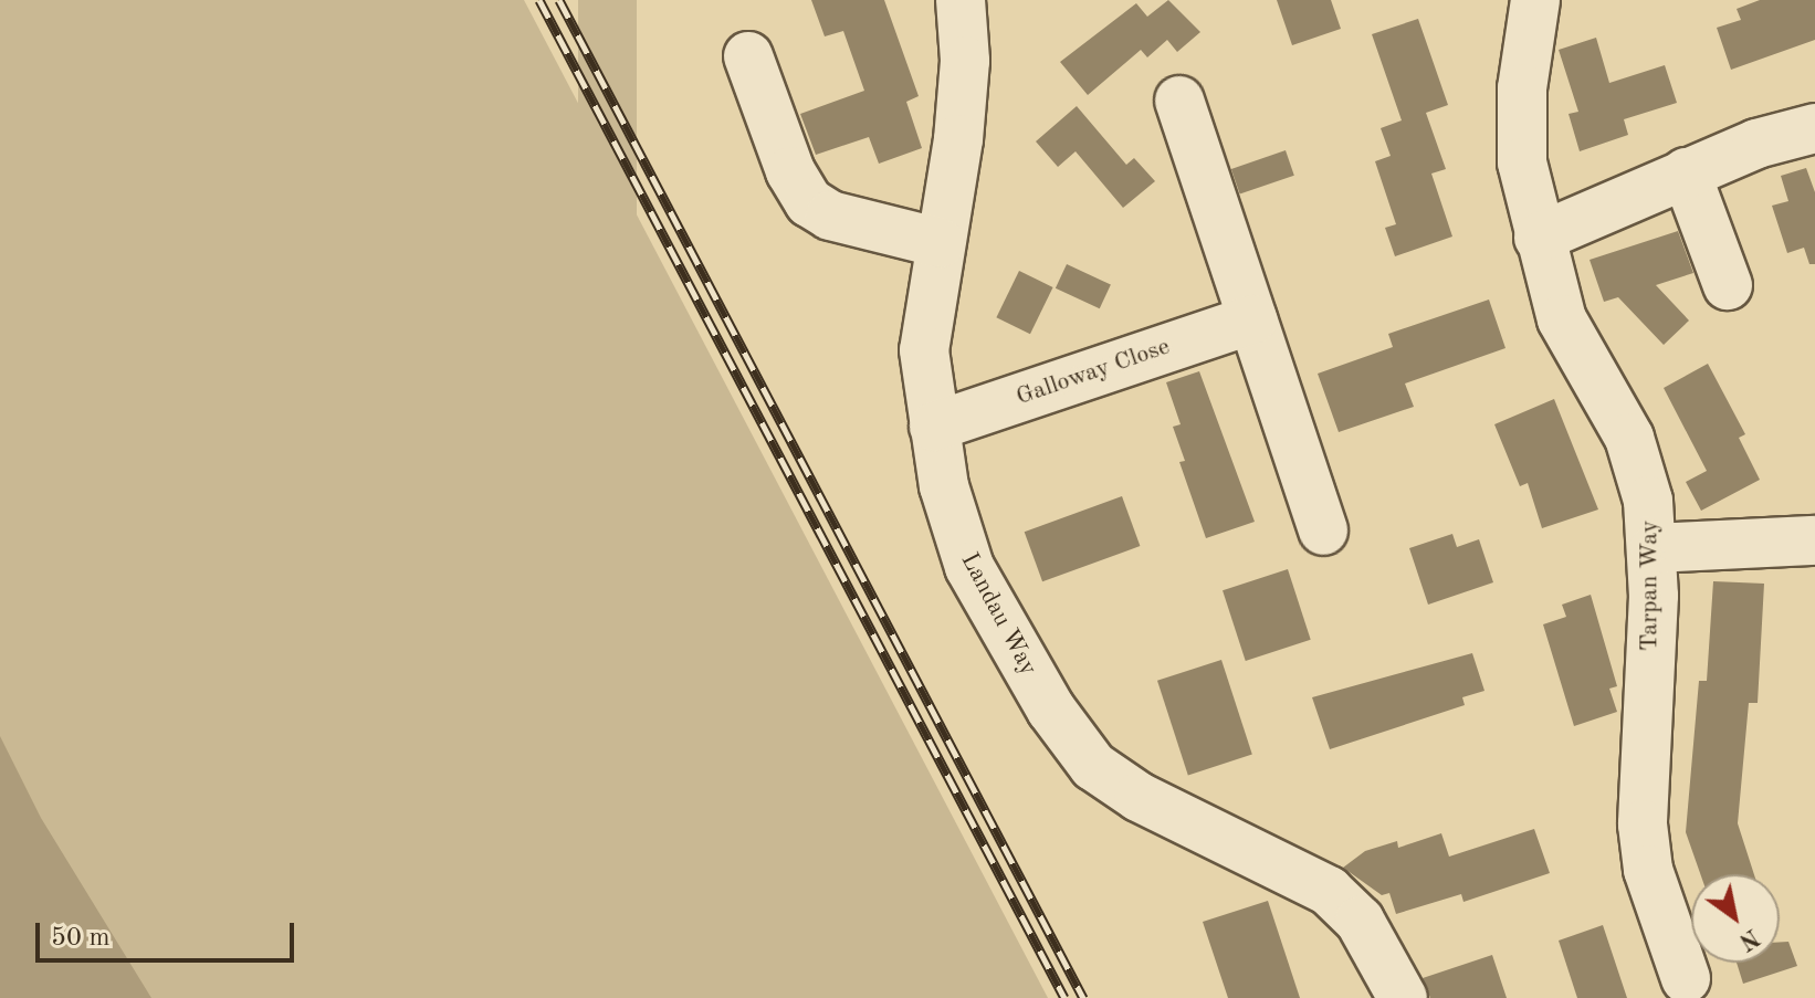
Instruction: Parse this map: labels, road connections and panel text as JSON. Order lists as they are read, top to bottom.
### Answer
{
  "streets": {
    "street": ["Galloway Close", "Tarpan Way", "Landau Way"]
  },
  "crossings": [
    ["Galloway Close", "Landau Way"]
  ],
  "scale_bar": "50 m",
  "north": "bottom right"
}
